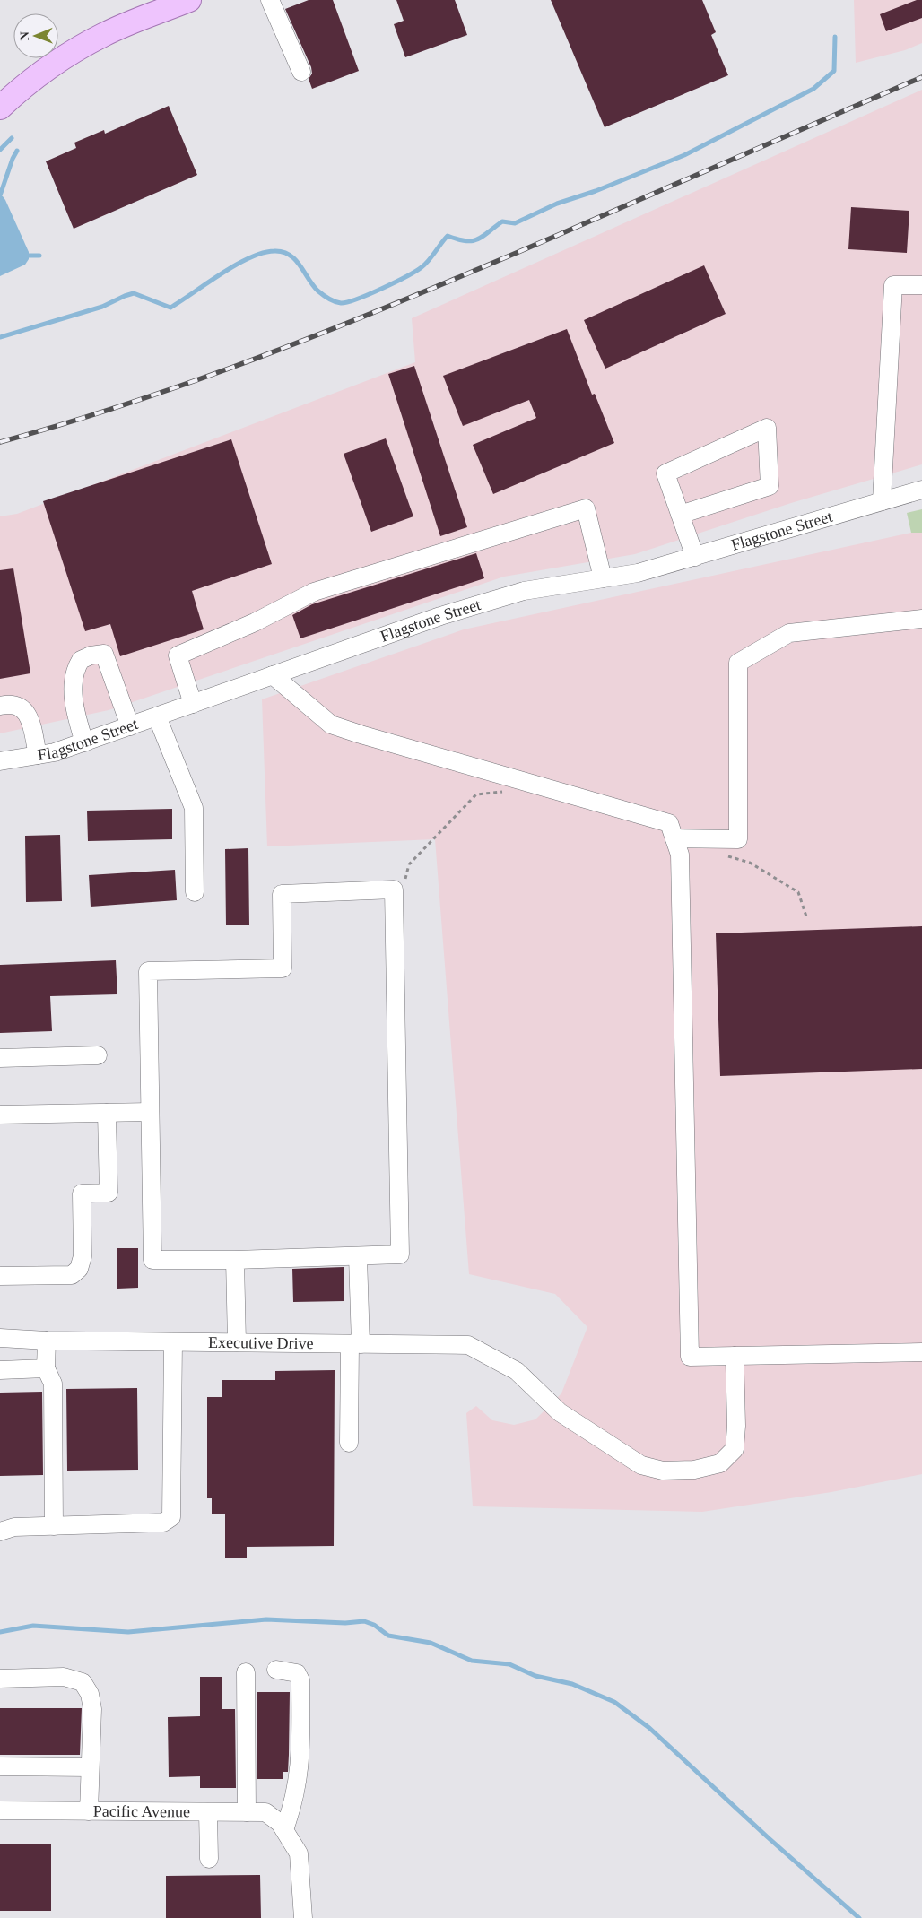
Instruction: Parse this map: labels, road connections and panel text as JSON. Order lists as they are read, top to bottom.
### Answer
{
  "streets": {
    "street": ["Flagstone Street", "Executive Drive", "Pacific Avenue"]
  },
  "north": "left"
}
